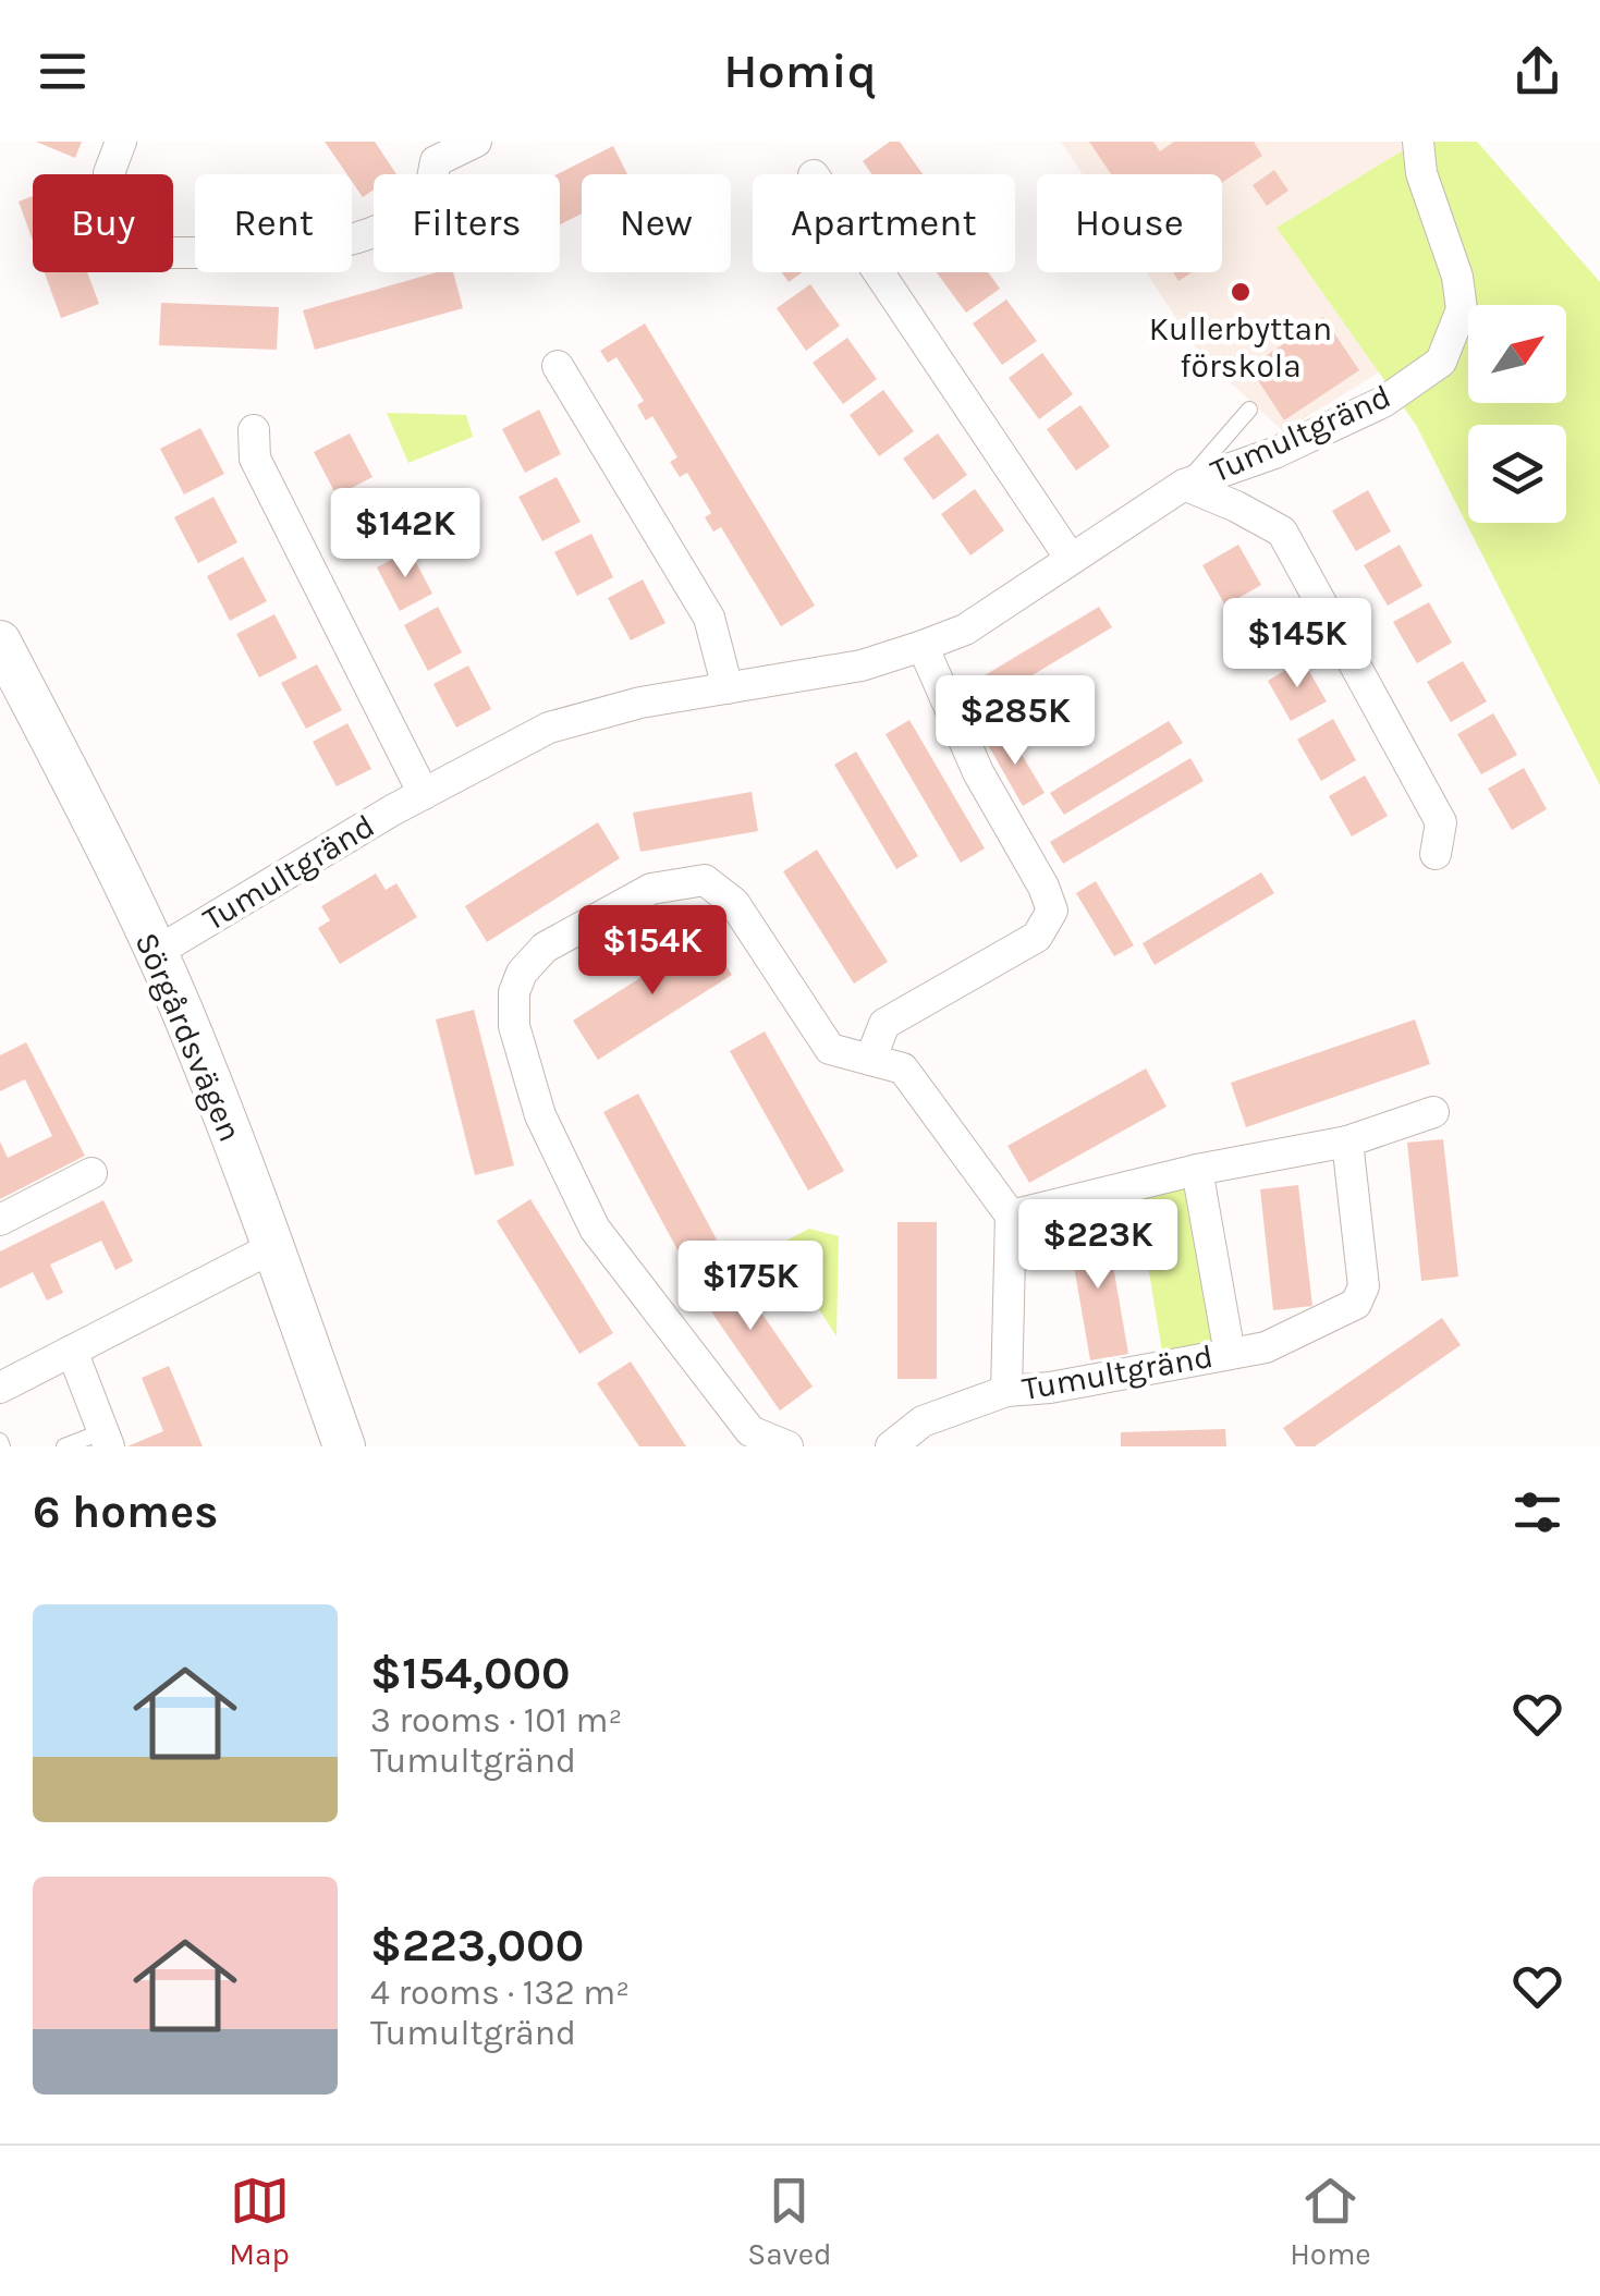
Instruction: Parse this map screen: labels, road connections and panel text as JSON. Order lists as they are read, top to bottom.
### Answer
{
  "streets": {
    "street": ["Tumultgränd", "Sörgårdsvägen"]
  },
  "crossings": [
    ["Tumultgränd", "Sörgårdsvägen"]
  ],
  "places": ["Kullerbyttan förskola"],
  "north": "top right",
  "page": {
    "header": "Homiq",
    "chip": [
      "Buy",
      "Rent",
      "Filters",
      "New",
      "Apartment",
      "House"
    ],
    "price": [
      "$142K",
      "$145K",
      "$285K",
      "$154K",
      "$223K",
      "$175K"
    ],
    "heading": "6 homes",
    "list": [
      {
        "name": "$154,000",
        "note": "3 rooms · 101 m² · Tumultgränd"
      },
      {
        "name": "$223,000",
        "note": "4 rooms · 132 m² · Tumultgränd"
      }
    ],
    "tabs": ["Map", "Saved", "Home"]
  }
}
